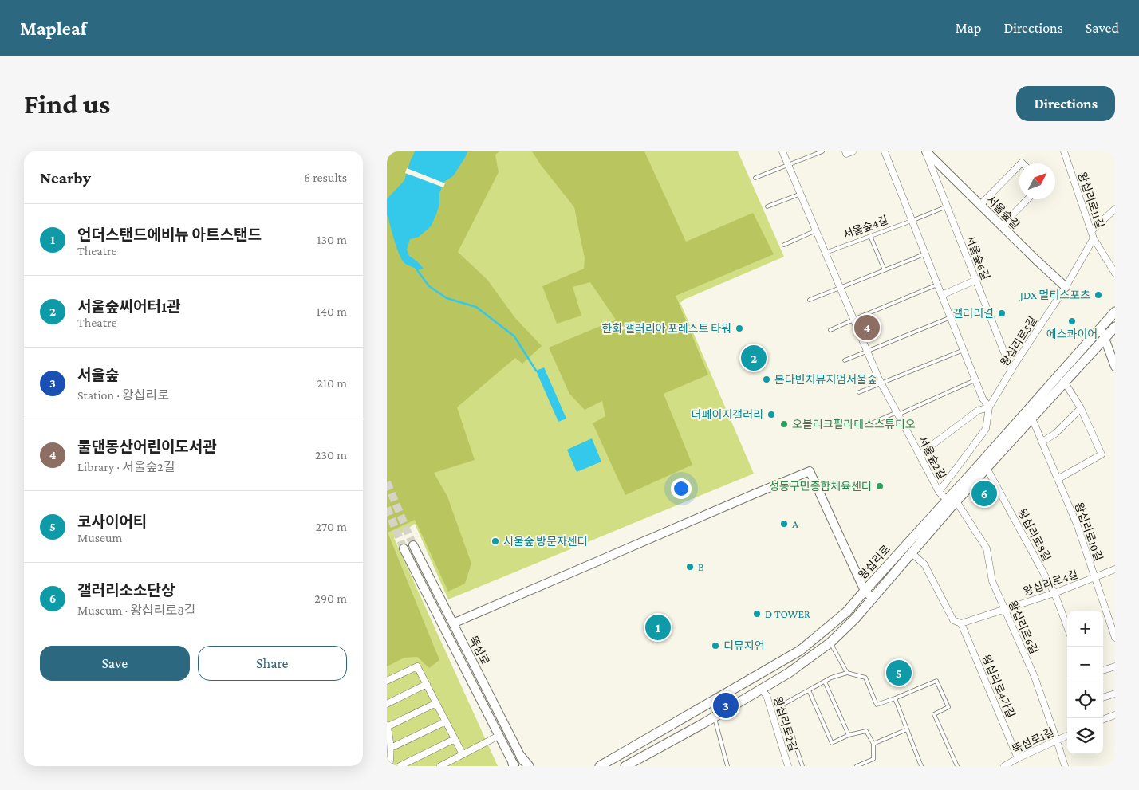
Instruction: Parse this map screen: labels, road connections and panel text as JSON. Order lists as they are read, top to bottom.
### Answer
{
  "streets": {
    "main road": ["왕십리로"],
    "street": [
      "왕십리로11길",
      "서울숲길",
      "서울숲6길",
      "왕십리로5길",
      "서울숲2길",
      "왕십리로10길",
      "왕십리로8길",
      "왕십리로4길",
      "왕십리로6길",
      "뚝섬로",
      "왕십리로4가길",
      "왕십리로2길",
      "뚝섬로1길"
    ],
    "lane": ["서울숲4길"]
  },
  "crossings": [
    ["왕십리로11길", "왕십리로5길"],
    ["서울숲길", "서울숲6길"],
    ["서울숲길", "왕십리로5길"],
    ["서울숲4길", "서울숲6길"],
    ["서울숲4길", "서울숲2길"],
    ["서울숲6길", "왕십리로5길"],
    ["왕십리로5길", "서울숲2길"],
    ["왕십리로10길", "왕십리로"],
    ["왕십리로10길", "왕십리로4길"],
    ["왕십리로8길", "왕십리로"],
    ["왕십리로8길", "왕십리로4길"],
    ["왕십리로", "왕십리로6길"],
    ["왕십리로", "왕십리로2길"],
    ["왕십리로4길", "왕십리로6길"],
    ["왕십리로4길", "왕십리로4가길"],
    ["왕십리로6길", "뚝섬로1길"],
    ["왕십리로4가길", "뚝섬로1길"]
  ],
  "places": [
    "JDX 멀티스포츠",
    "갤러리결",
    "에스콰이어",
    "한화 갤러리아 포레스트 타워",
    "본다빈치뮤지엄서울숲",
    "더페이지갤러리",
    "오블리크필라테스스튜디오",
    "성동구민종합체육센터",
    "A",
    "서울숲 방문자센터",
    "B",
    "D TOWER",
    "디뮤지엄"
  ],
  "north": "top right",
  "page": {
    "header": "Mapleaf",
    "nav": ["Map", "Directions", "Saved"],
    "buttons": [
      "Directions",
      ["Save", "Share"]
    ],
    "title": "Find us",
    "heading": ["Nearby", "6 results"],
    "list": [
      {
        "mark": "1",
        "name": "언더스탠드에비뉴 아트스탠드",
        "note": "Theatre",
        "value": "130 m"
      },
      {
        "mark": "2",
        "name": "서울숲씨어터1관",
        "note": "Theatre",
        "value": "140 m"
      },
      {
        "mark": "3",
        "name": "서울숲",
        "note": "Station · 왕십리로",
        "value": "210 m"
      },
      {
        "mark": "4",
        "name": "물댄동산어린이도서관",
        "note": "Library · 서울숲2길",
        "value": "230 m"
      },
      {
        "mark": "5",
        "name": "코사이어티",
        "note": "Museum",
        "value": "270 m"
      },
      {
        "mark": "6",
        "name": "갤러리소소단상",
        "note": "Museum · 왕십리로8길",
        "value": "290 m"
      }
    ],
    "pins": [
      "4",
      "2",
      "6",
      "1",
      "5",
      "3"
    ],
    "map_buttons": ["+", "−"]
  }
}
